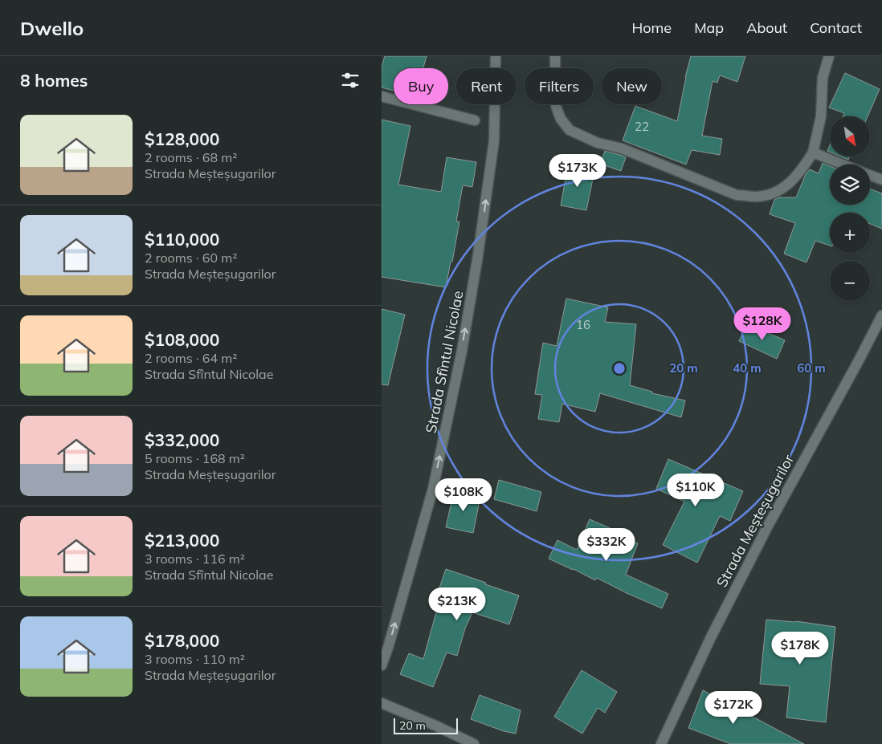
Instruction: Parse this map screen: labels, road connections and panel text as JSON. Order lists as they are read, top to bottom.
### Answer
{
  "streets": {
    "street": ["Strada Sfîntul Nicolae", "Strada Meșteșugarilor"]
  },
  "one_way": ["Strada Sfîntul Nicolae"],
  "house_numbers": ["22", "16"],
  "scale_bar": "20 m",
  "north": "bottom right",
  "page": {
    "header": "Dwello",
    "nav": [
      "Home",
      "Map",
      "About",
      "Contact"
    ],
    "heading": "8 homes",
    "chip": [
      "Buy",
      "Rent",
      "Filters",
      "New"
    ],
    "list": [
      {
        "name": "$128,000",
        "note": "2 rooms · 68 m² · Strada Meșteșugarilor"
      },
      {
        "name": "$110,000",
        "note": "2 rooms · 60 m² · Strada Meșteșugarilor"
      },
      {
        "name": "$108,000",
        "note": "2 rooms · 64 m² · Strada Sfîntul Nicolae"
      },
      {
        "name": "$332,000",
        "note": "5 rooms · 168 m² · Strada Meșteșugarilor"
      },
      {
        "name": "$213,000",
        "note": "3 rooms · 116 m² · Strada Sfîntul Nicolae"
      },
      {
        "name": "$178,000",
        "note": "3 rooms · 110 m² · Strada Meșteșugarilor"
      }
    ],
    "map_buttons": ["+", "−"],
    "price": [
      "$173K",
      "$128K",
      "$110K",
      "$108K",
      "$332K",
      "$213K",
      "$178K",
      "$172K"
    ],
    "scale": "20 m"
  },
  "rings": ["20 m", "40 m", "60 m"]
}
